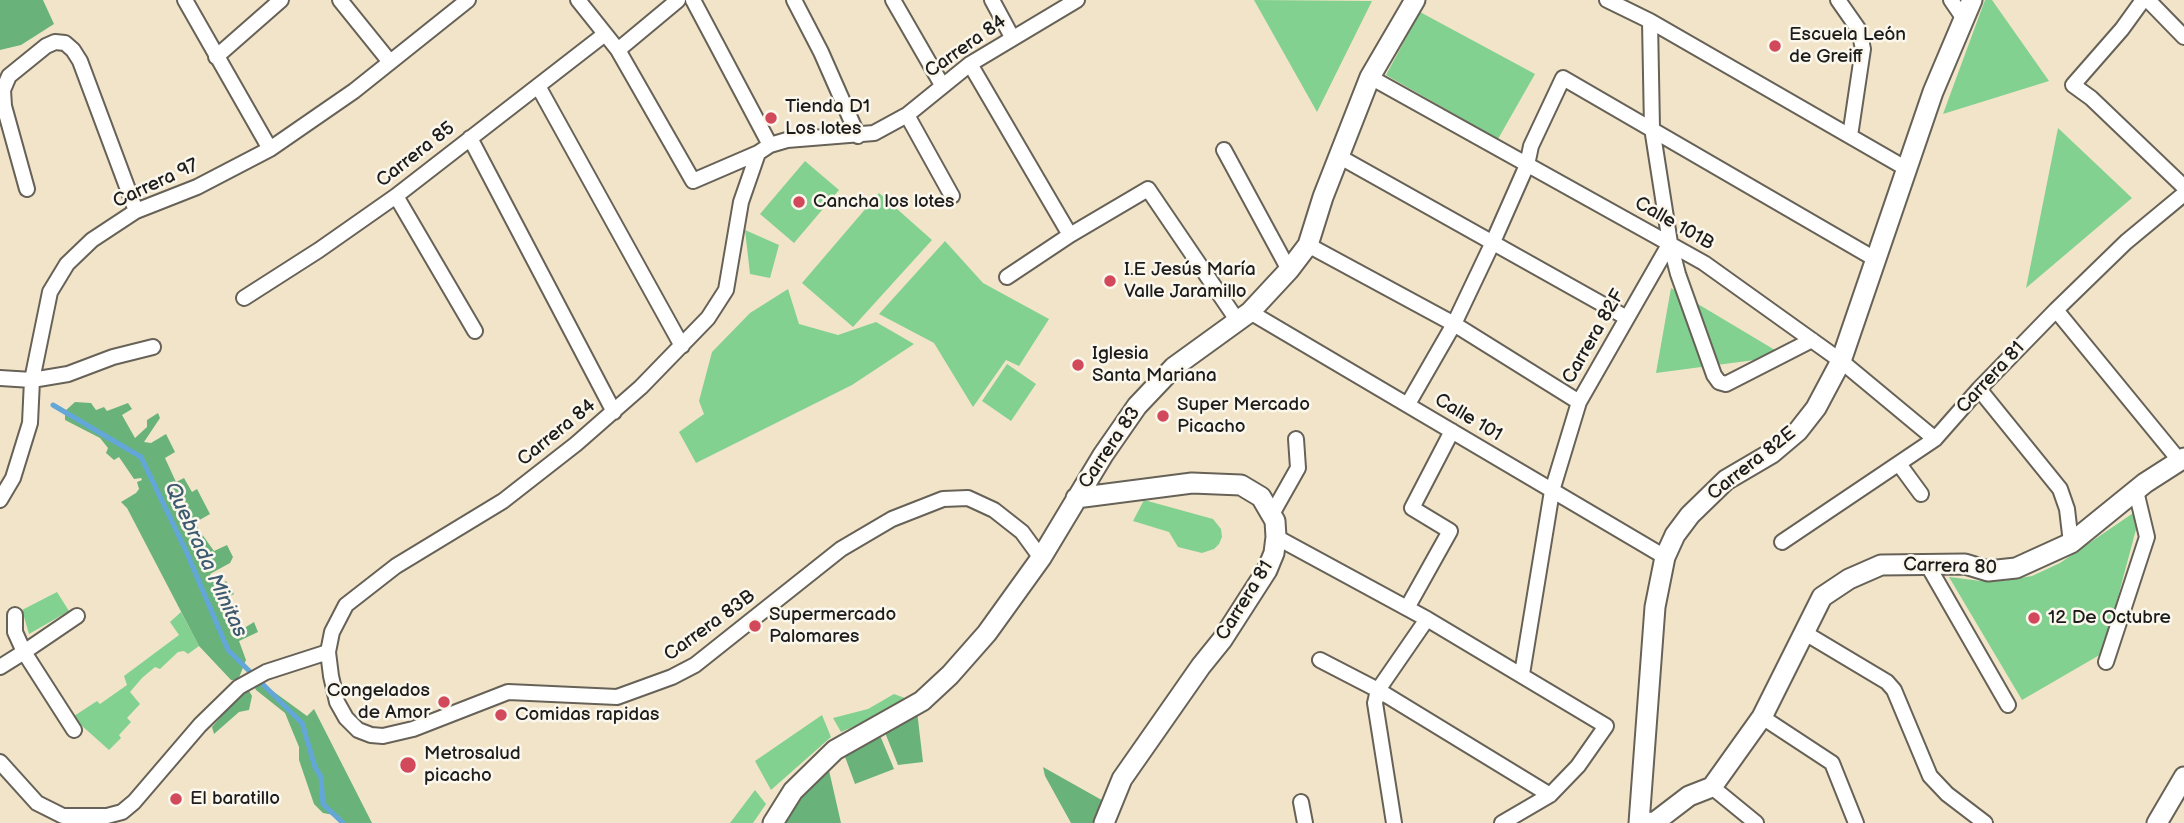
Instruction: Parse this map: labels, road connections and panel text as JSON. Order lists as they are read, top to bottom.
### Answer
{
  "streets": {
    "street": [
      "Carrera 84",
      "Carrera 85",
      "Carrera 97",
      "Calle 101B",
      "Carrera 82F",
      "Carrera 81",
      "Calle 101",
      "Carrera 83",
      "Carrera 82E",
      "Carrera 80",
      "Carrera 83B"
    ]
  },
  "crossings": [
    ["Carrera 84", "Carrera 83B"],
    ["Calle 101B", "Carrera 82F"],
    ["Calle 101B", "Carrera 81"],
    ["Calle 101B", "Carrera 83"],
    ["Calle 101B", "Carrera 82E"],
    ["Carrera 82F", "Calle 101"],
    ["Calle 101", "Carrera 83"],
    ["Calle 101", "Carrera 82E"],
    ["Carrera 83", "Carrera 83B"],
    ["Carrera 82E", "Carrera 80"]
  ],
  "water": ["Quebrada Minitas"],
  "places": [
    "Escuela León de Greiff",
    "Tienda D1 Los lotes",
    "Cancha los lotes",
    "I.E Jesús María Valle Jaramillo",
    "Iglesia Santa Mariana",
    "Super Mercado Picacho",
    "12 De Octubre",
    "Supermercado Palomares",
    "Congelados de Amor",
    "Comidas rapidas",
    "Metrosalud picacho",
    "El baratillo"
  ]
}
